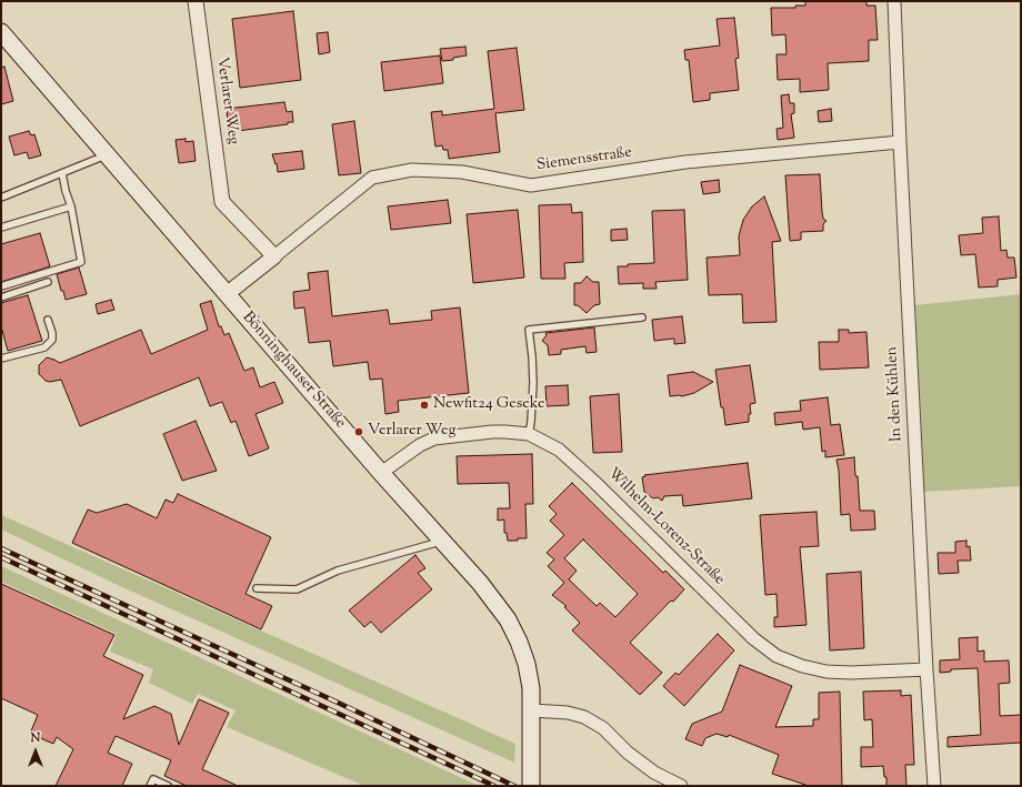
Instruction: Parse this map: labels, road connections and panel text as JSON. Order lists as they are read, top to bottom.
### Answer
{
  "streets": {
    "main road": ["Bönninghauser Straße"],
    "street": [
      "Verlarer Weg",
      "Siemensstraße",
      "In den Kühlen",
      "Wilhelm-Lorenz-Straße"
    ]
  },
  "crossings": [
    ["Verlarer Weg", "Siemensstraße"],
    ["Siemensstraße", "In den Kühlen"],
    ["Bönninghauser Straße", "Wilhelm-Lorenz-Straße"],
    ["In den Kühlen", "Wilhelm-Lorenz-Straße"]
  ],
  "places": ["Newfit24 Geseke", "Verlarer Weg"],
  "north": "top"
}
